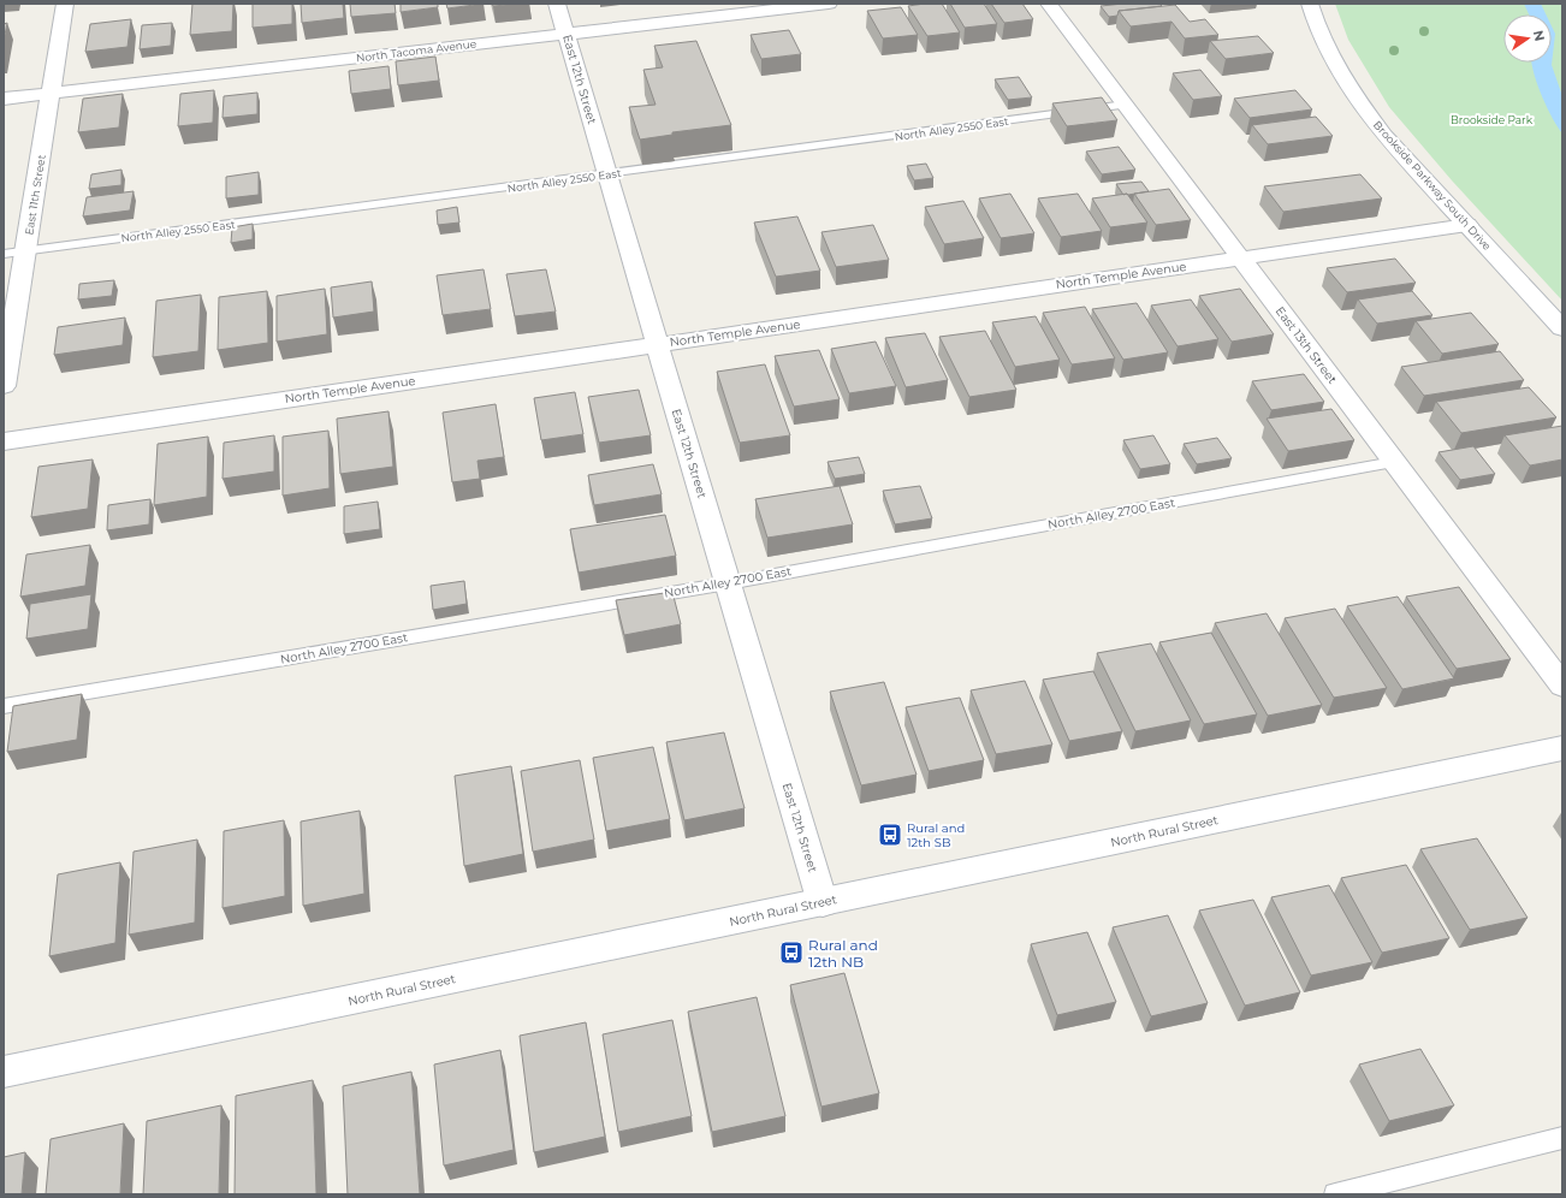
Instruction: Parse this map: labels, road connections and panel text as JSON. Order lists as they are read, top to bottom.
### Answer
{
  "streets": {
    "street": [
      "North Tacoma Avenue",
      "East 12th Street",
      "Brookside Parkway South Drive",
      "East 11th Street",
      "North Temple Avenue",
      "East 13th Street",
      "North Rural Street"
    ],
    "lane": ["North Alley 2550 East", "North Alley 2700 East"]
  },
  "crossings": [
    ["North Tacoma Avenue", "East 12th Street"],
    ["North Tacoma Avenue", "East 11th Street"],
    ["East 12th Street", "North Alley 2550 East"],
    ["East 12th Street", "North Temple Avenue"],
    ["East 12th Street", "North Alley 2700 East"],
    ["East 12th Street", "North Rural Street"],
    ["North Alley 2550 East", "East 11th Street"],
    ["North Alley 2550 East", "East 13th Street"],
    ["Brookside Parkway South Drive", "North Temple Avenue"],
    ["North Temple Avenue", "East 13th Street"],
    ["East 13th Street", "North Alley 2700 East"]
  ],
  "parks": ["Brookside Park"],
  "places": {
    "bus stop": ["Rural and 12th SB", "Rural and 12th NB"]
  },
  "north": "right"
}
